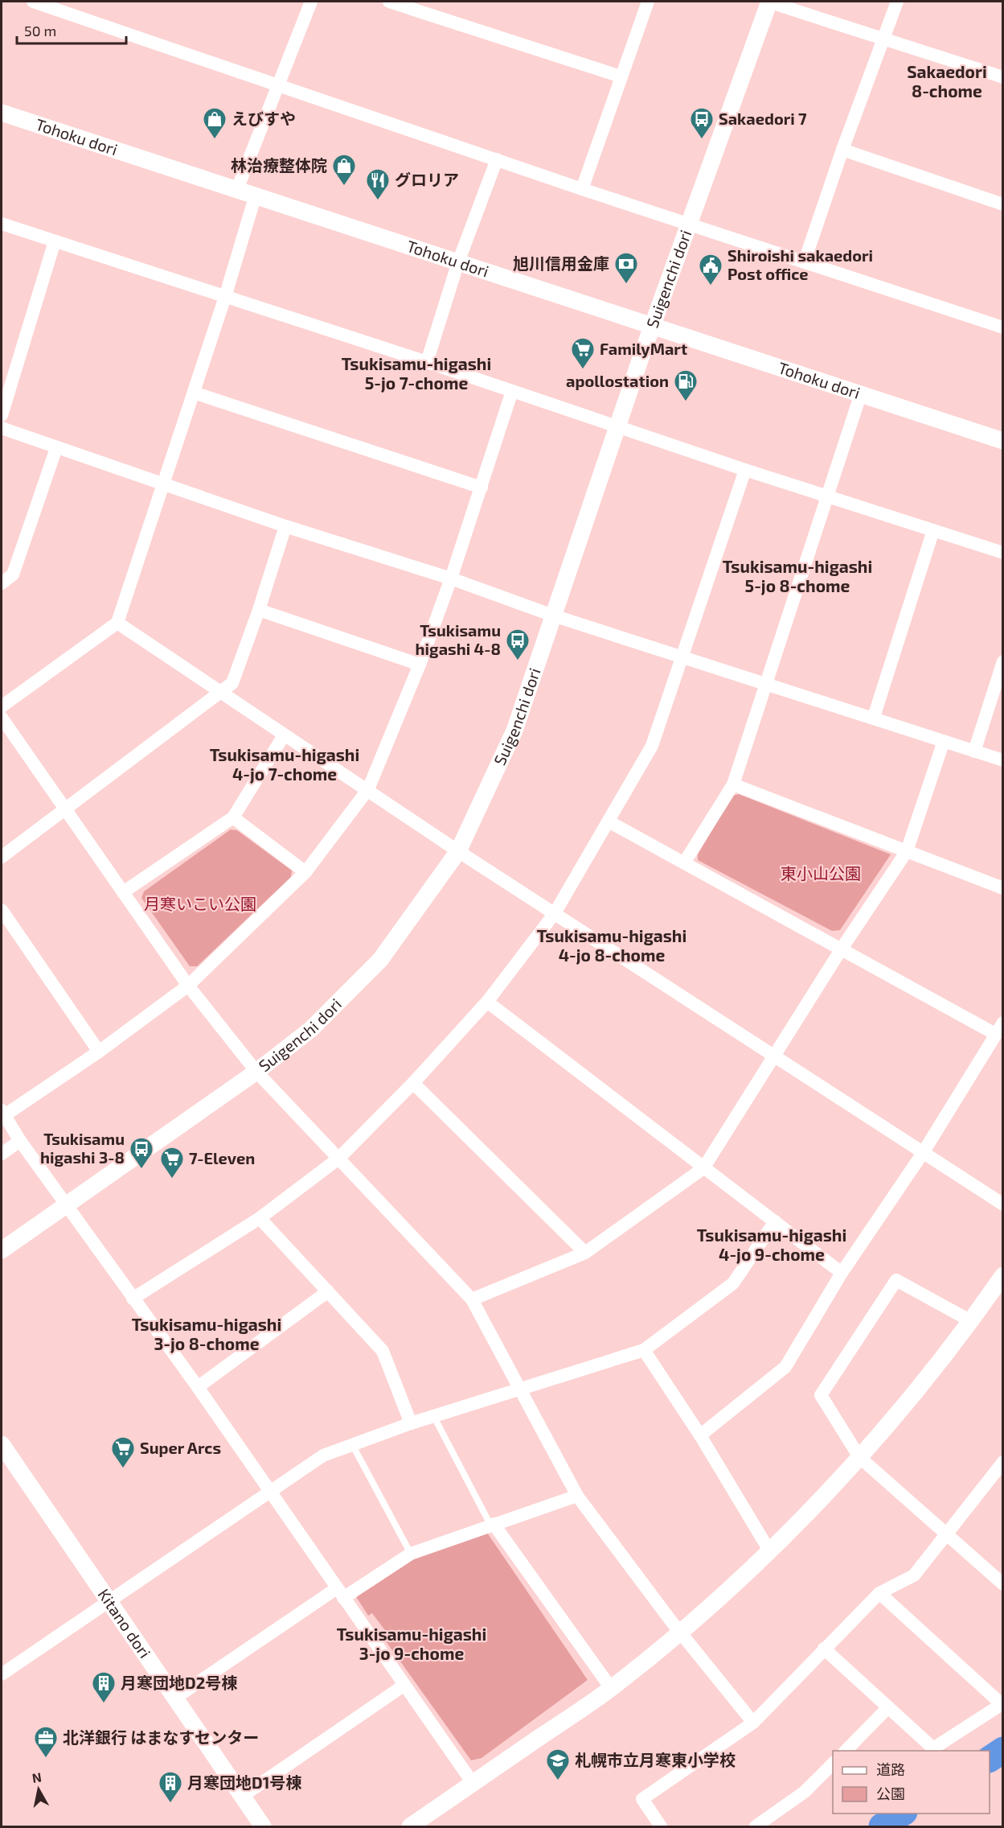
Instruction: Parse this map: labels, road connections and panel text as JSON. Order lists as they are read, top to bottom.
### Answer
{
  "streets": {
    "street": ["Tohoku dori", "Suigenchi dori", "Kitano dori"]
  },
  "crossings": [
    ["Tohoku dori", "Suigenchi dori"]
  ],
  "districts": [
    "Sakaedori 8-chome",
    "Tsukisamu-higashi 5-jo 7-chome",
    "Tsukisamu-higashi 5-jo 8-chome",
    "Tsukisamu-higashi 4-jo 7-chome",
    "Tsukisamu-higashi 4-jo 8-chome",
    "Tsukisamu-higashi 4-jo 9-chome",
    "Tsukisamu-higashi 3-jo 8-chome",
    "Tsukisamu-higashi 3-jo 9-chome"
  ],
  "parks": ["東小山公園", "月寒いこい公園"],
  "places": {
    "shop": ["えびすや", "林治療整体院"],
    "bus stop": ["Sakaedori 7", "Tsukisamu higashi 4-8", "Tsukisamu higashi 3-8"],
    "restaurant": ["グロリア"],
    "bank": ["旭川信用金庫"],
    "public building": ["Shiroishi sakaedori Post office"],
    "supermarket": ["FamilyMart", "7-Eleven", "Super Arcs"],
    "fuel station": ["apollostation"],
    "building": ["月寒団地D2号棟", "月寒団地D1号棟"],
    "office": ["北洋銀行 はまなすセンター"],
    "school or university": ["札幌市立月寒東小学校"]
  },
  "legend": ["道路", "公園"],
  "scale_bar": "50 m",
  "north": "top"
}
